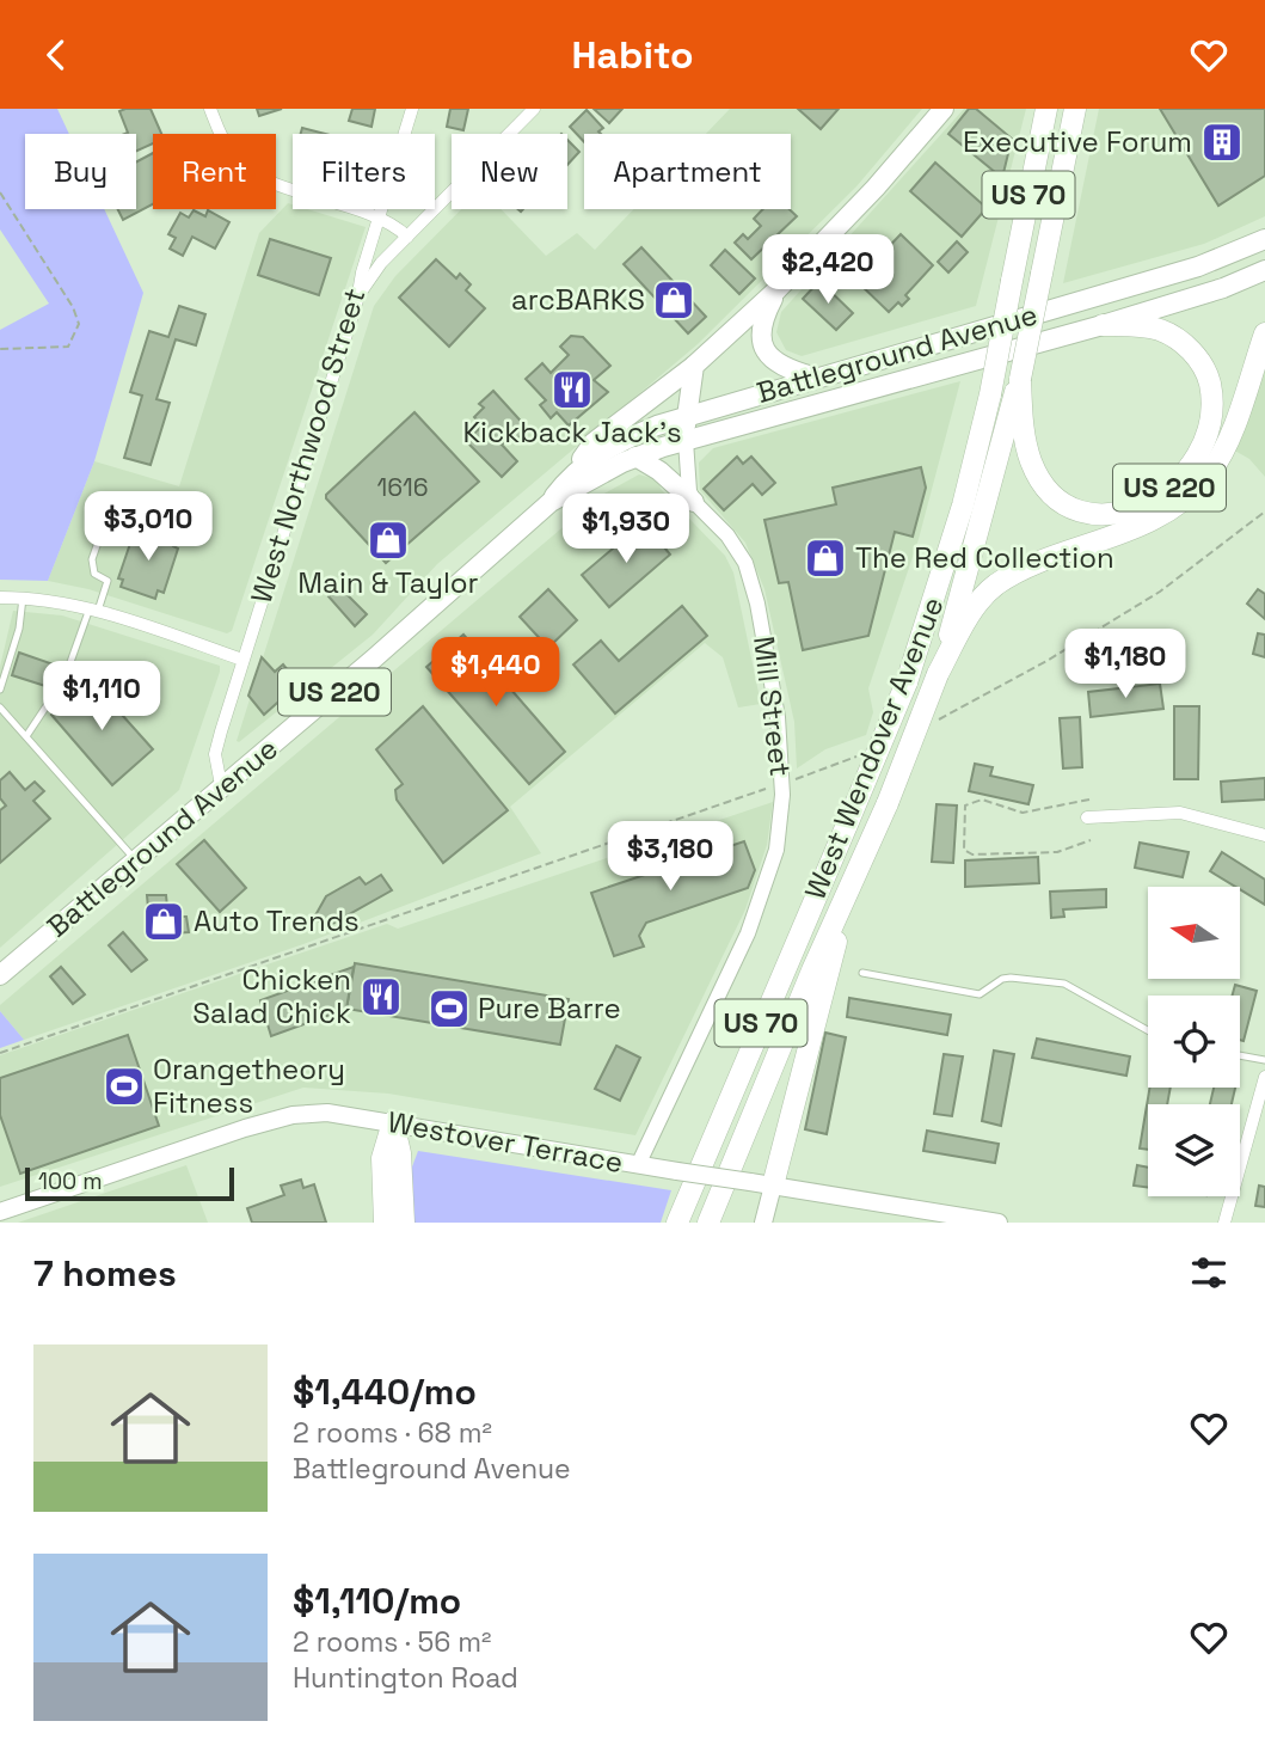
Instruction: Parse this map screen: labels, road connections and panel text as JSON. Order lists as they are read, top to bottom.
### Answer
{
  "streets": {
    "highway": ["US 70", "US 220", "West Wendover Avenue"],
    "main road": ["Battleground Avenue", "Westover Terrace"],
    "street": ["West Northwood Street", "Mill Street"]
  },
  "crossings": [
    ["Battleground Avenue", "West Northwood Street"],
    ["Battleground Avenue", "US 220"],
    ["US 220", "West Wendover Avenue"],
    ["Mill Street", "Westover Terrace"]
  ],
  "places": {
    "building": ["Executive Forum"],
    "shop": [
      "arcBARKS",
      "Main & Taylor",
      "The Red Collection",
      "Auto Trends"
    ],
    "restaurant": ["Kickback Jack's", "Chicken Salad Chick"],
    "sports": ["Pure Barre", "Orangetheory Fitness"]
  },
  "house_numbers": ["1616"],
  "scale_bar": "100 m",
  "north": "left",
  "page": {
    "header": "Habito",
    "chip": [
      "Buy",
      "Rent",
      "Filters",
      "New",
      "Apartment"
    ],
    "price": [
      "$2,420",
      "$3,010",
      "$1,930",
      "$1,180",
      "$1,440",
      "$1,110",
      "$3,180"
    ],
    "scale": "100 m",
    "heading": "7 homes",
    "list": [
      {
        "name": "$1,440/mo",
        "note": "2 rooms · 68 m² · Battleground Avenue"
      },
      {
        "name": "$1,110/mo",
        "note": "2 rooms · 56 m² · Huntington Road"
      }
    ]
  }
}
